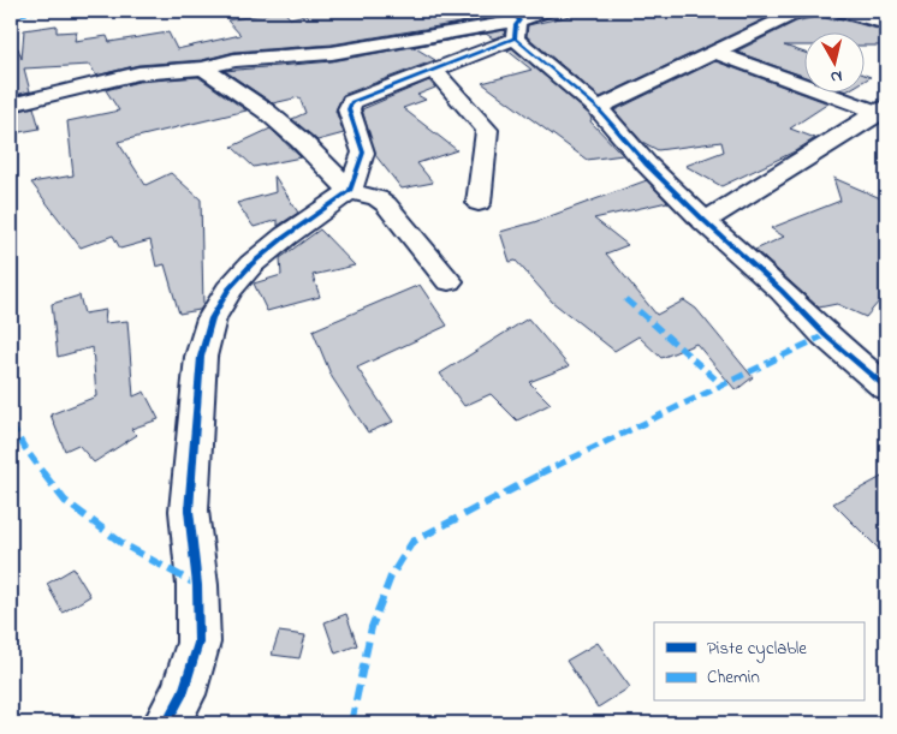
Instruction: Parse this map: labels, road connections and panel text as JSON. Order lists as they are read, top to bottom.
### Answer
{
  "legend": ["Piste cyclable", "Chemin"],
  "north": "bottom"
}
